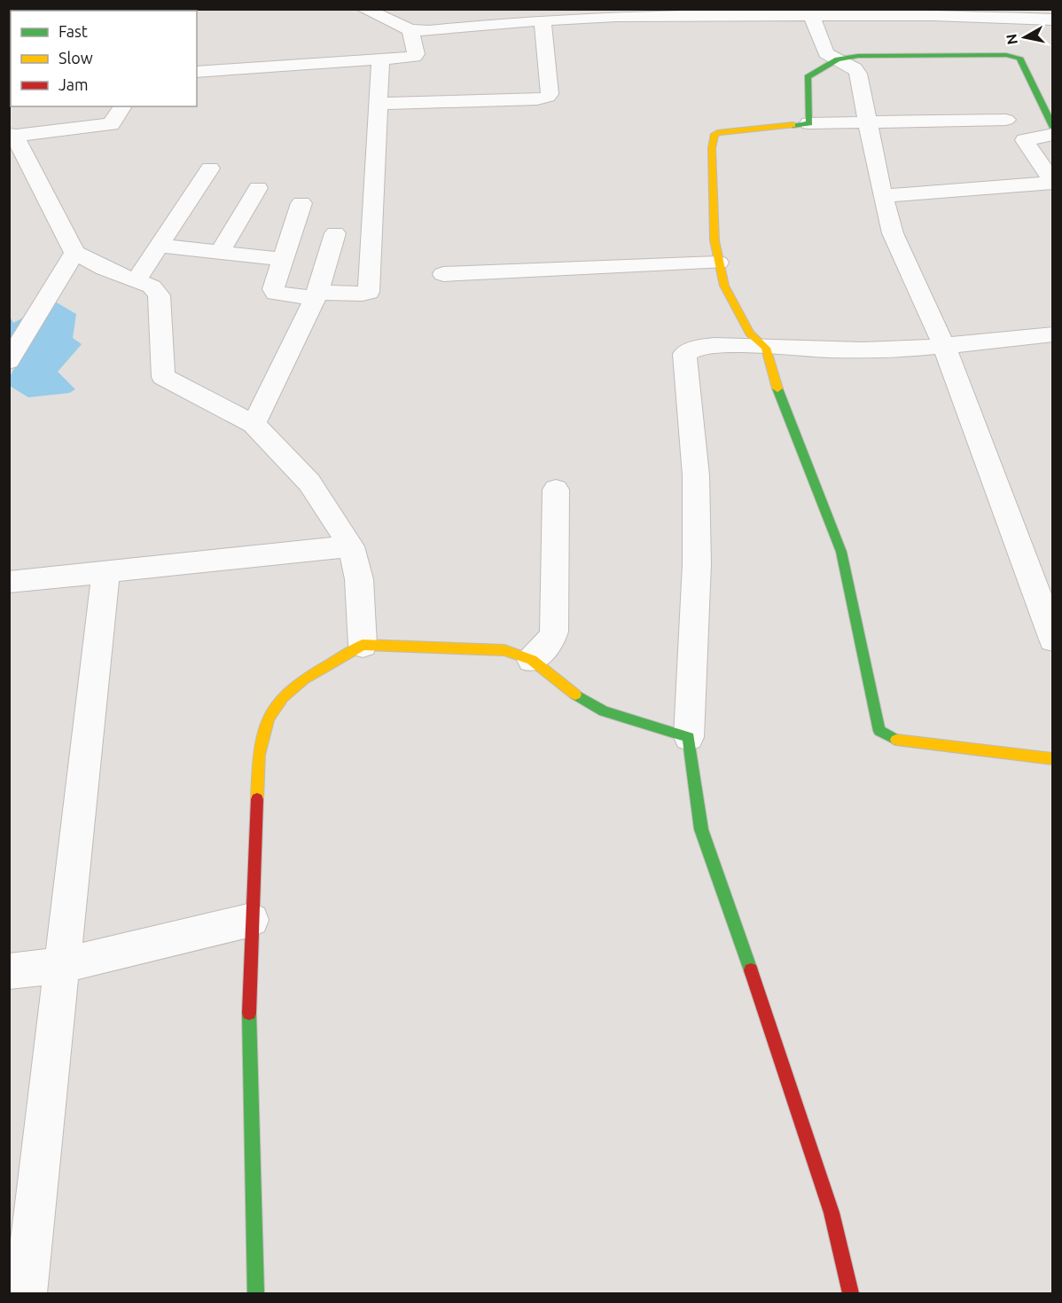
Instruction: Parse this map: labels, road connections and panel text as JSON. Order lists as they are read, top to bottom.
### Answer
{
  "legend": ["Fast", "Slow", "Jam"],
  "north": "left"
}
